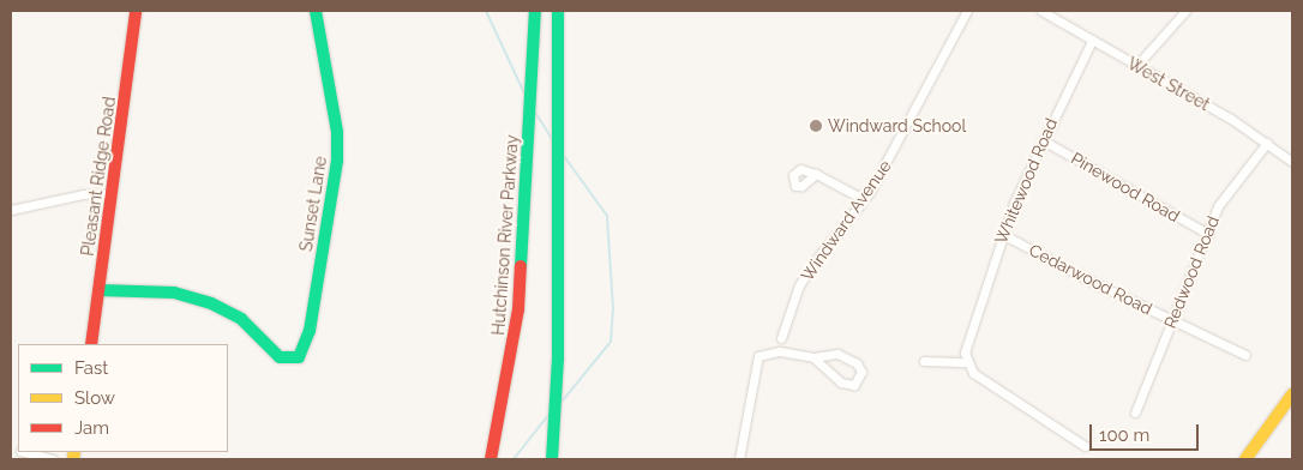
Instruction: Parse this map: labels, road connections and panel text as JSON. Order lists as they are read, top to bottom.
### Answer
{
  "streets": {
    "main road": ["Pleasant Ridge Road", "Sunset Lane", "Hutchinson River Parkway"],
    "street": [
      "West Street",
      "Whitewood Road",
      "Pinewood Road",
      "Windward Avenue",
      "Redwood Road",
      "Cedarwood Road"
    ]
  },
  "crossings": [
    ["West Street", "Whitewood Road"],
    ["West Street", "Redwood Road"],
    ["Pleasant Ridge Road", "Sunset Lane"],
    ["Whitewood Road", "Pinewood Road"],
    ["Whitewood Road", "Cedarwood Road"],
    ["Pinewood Road", "Redwood Road"],
    ["Redwood Road", "Cedarwood Road"]
  ],
  "places": ["Windward School"],
  "legend": ["Fast", "Slow", "Jam"],
  "scale_bar": "100 m"
}
